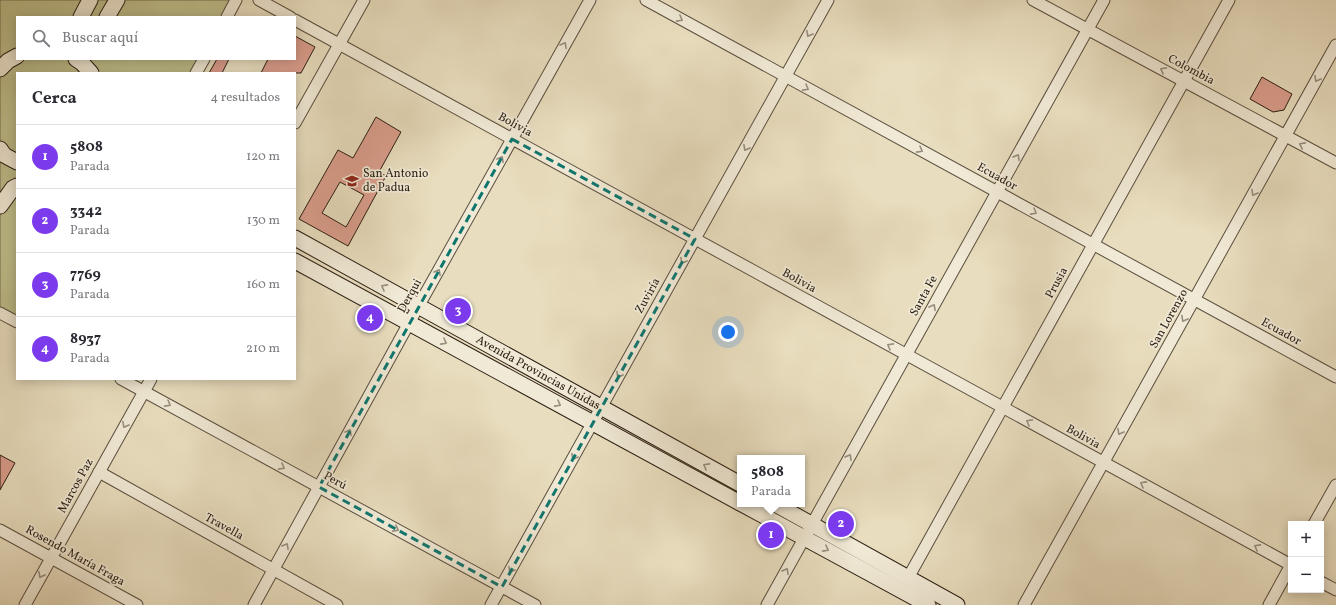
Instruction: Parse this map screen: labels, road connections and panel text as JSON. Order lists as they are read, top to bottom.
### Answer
{
  "streets": {
    "main road": ["Avenida Provincias Unidas"],
    "street": [
      "Colombia",
      "Bolivia",
      "Ecuador",
      "Prusia",
      "Derqui",
      "Zuviría",
      "Santa Fe",
      "San Lorenzo",
      "Perú",
      "Marcos Paz",
      "Travella",
      "Rosendo María Fraga"
    ]
  },
  "crossings": [
    ["Colombia", "Prusia"],
    ["Colombia", "Santa Fe"],
    ["Colombia", "San Lorenzo"],
    ["Bolivia", "Prusia"],
    ["Bolivia", "Derqui"],
    ["Bolivia", "Zuviría"],
    ["Bolivia", "Santa Fe"],
    ["Bolivia", "San Lorenzo"],
    ["Ecuador", "Prusia"],
    ["Ecuador", "Zuviría"],
    ["Ecuador", "Santa Fe"],
    ["Ecuador", "San Lorenzo"],
    ["Derqui", "Avenida Provincias Unidas"],
    ["Derqui", "Perú"],
    ["Derqui", "Travella"],
    ["Zuviría", "Avenida Provincias Unidas"],
    ["Zuviría", "Perú"],
    ["Santa Fe", "Avenida Provincias Unidas"],
    ["Perú", "Marcos Paz"],
    ["Marcos Paz", "Travella"],
    ["Marcos Paz", "Rosendo María Fraga"]
  ],
  "one_way": [
    "Colombia",
    "Bolivia",
    "Ecuador",
    "Derqui",
    "Zuviría",
    "Santa Fe",
    "San Lorenzo",
    "Perú",
    "Marcos Paz"
  ],
  "places": {
    "school or university": ["San Antonio de Padua"]
  },
  "page": {
    "search": "Buscar aquí",
    "heading": ["Cerca", "4 resultados"],
    "list": [
      {
        "mark": "1",
        "name": "5808",
        "note": "Parada",
        "value": "120 m"
      },
      {
        "mark": "2",
        "name": "3342",
        "note": "Parada",
        "value": "130 m"
      },
      {
        "mark": "3",
        "name": "7769",
        "note": "Parada",
        "value": "160 m"
      },
      {
        "mark": "4",
        "name": "8937",
        "note": "Parada",
        "value": "210 m"
      }
    ],
    "pins": [
      "3",
      "4",
      "2",
      "1"
    ],
    "popup": ["5808", "Parada"],
    "map_buttons": ["+", "−"]
  }
}
